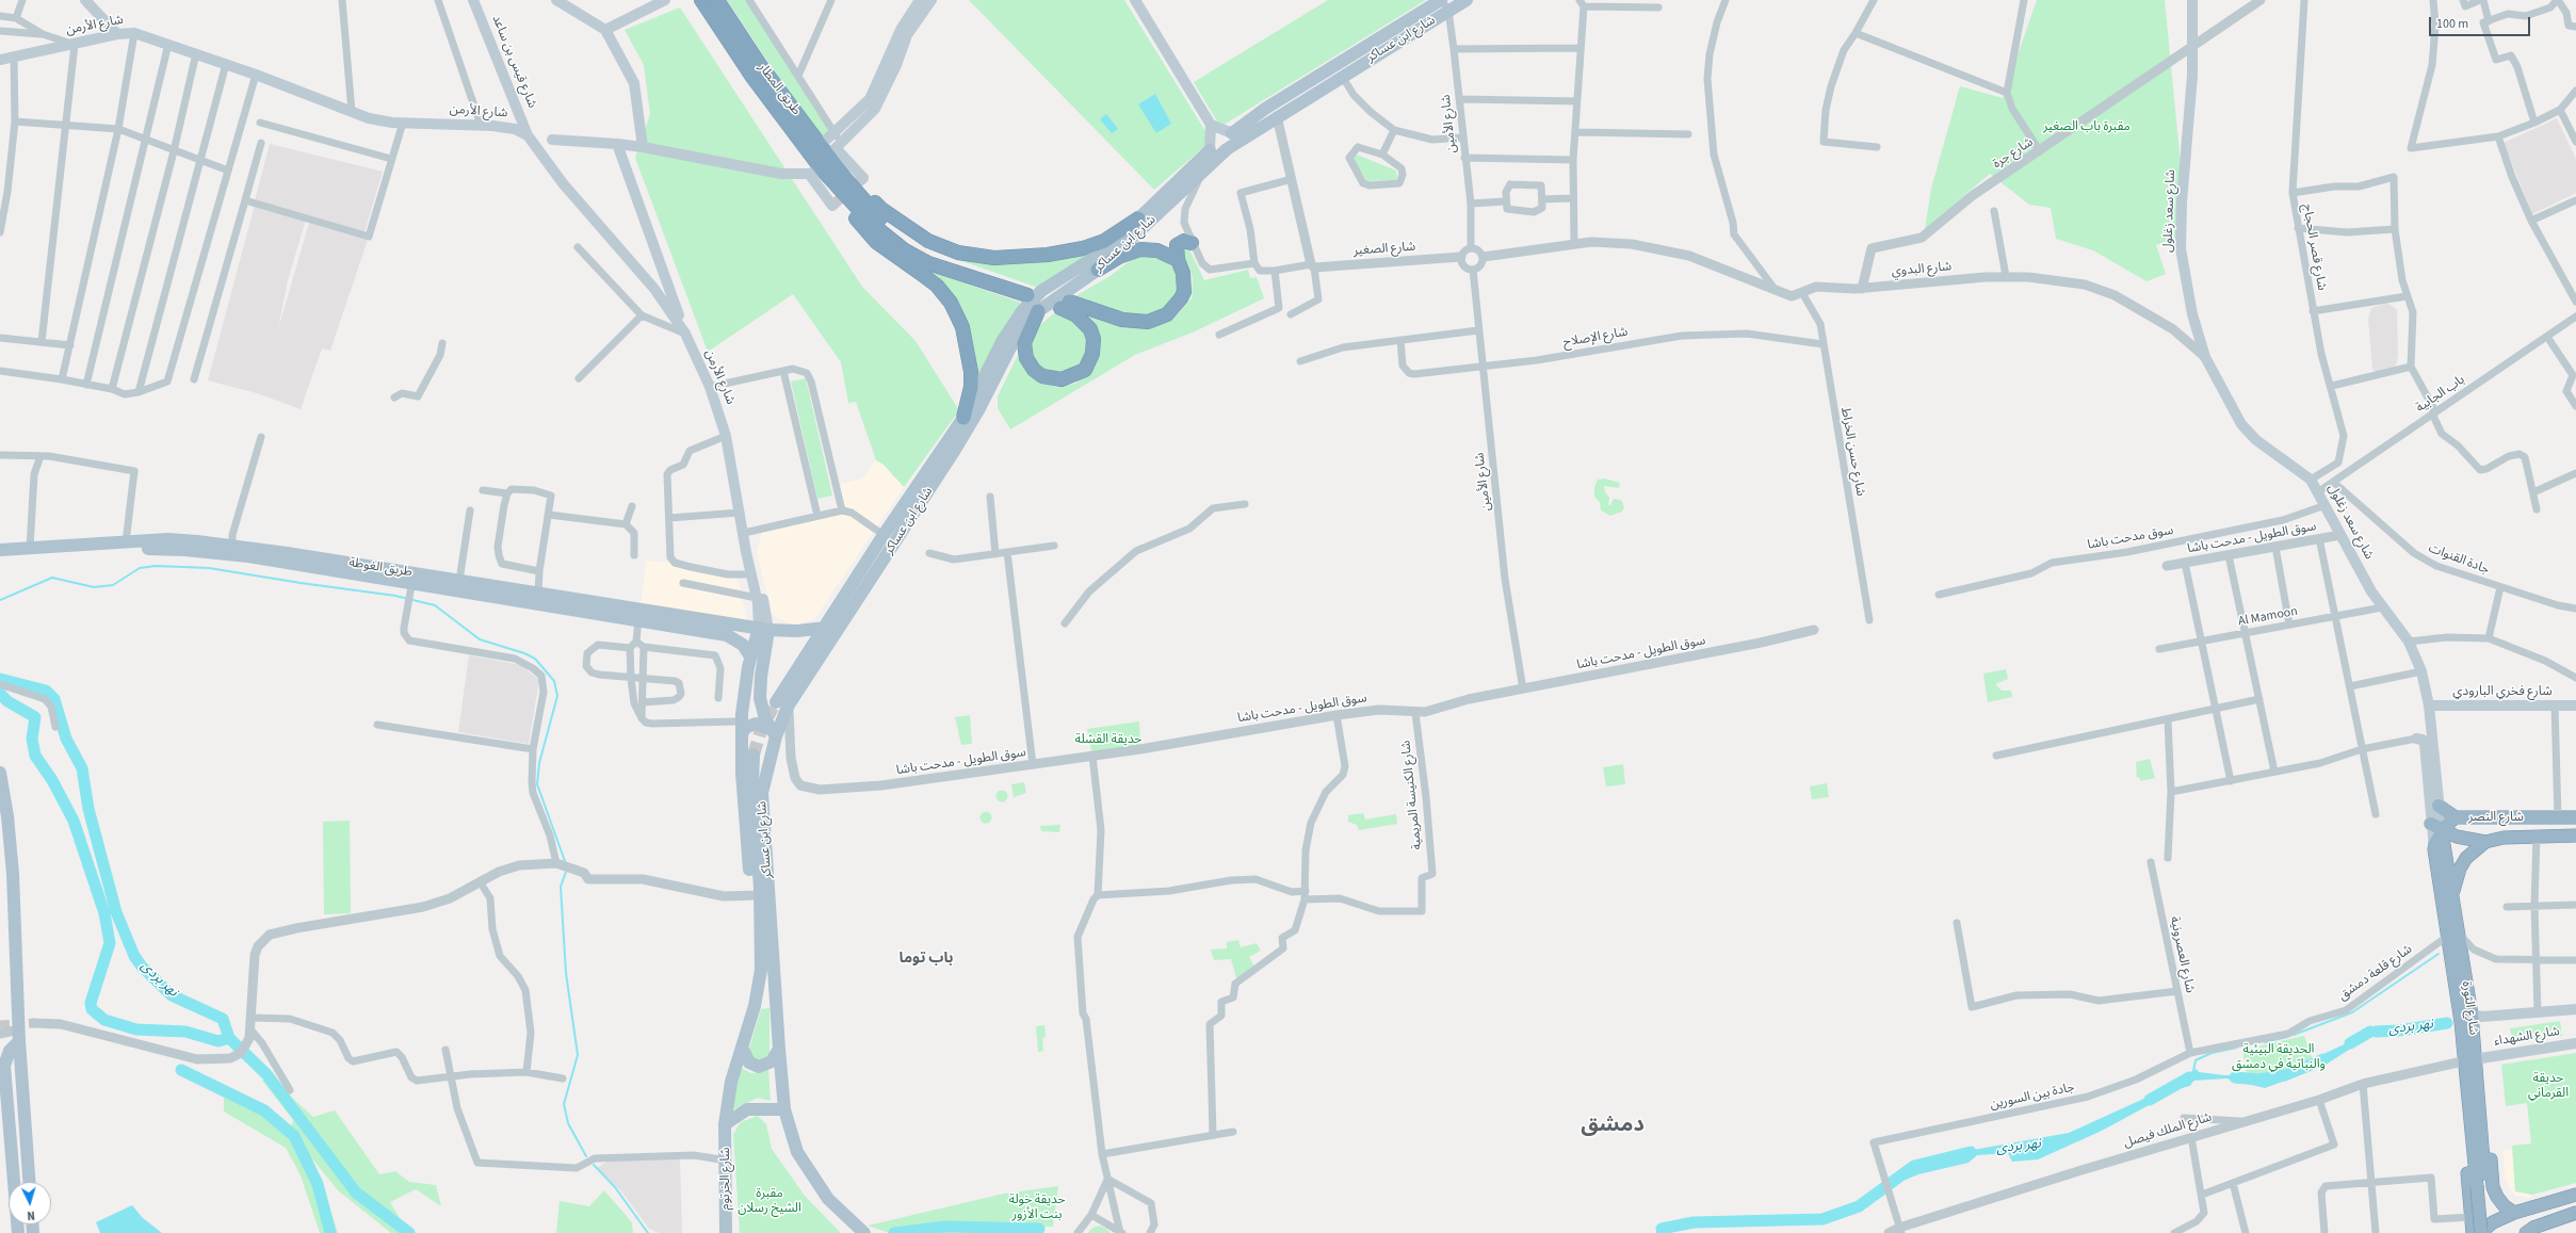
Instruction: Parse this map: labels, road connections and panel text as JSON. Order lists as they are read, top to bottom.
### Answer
{
  "streets": {
    "highway": ["طريق المطار", "شارع النصر", "شارع الثورة"],
    "main road": [
      "شارع الأرمن",
      "شارع ابن عساكر",
      "شارع قيس بن ساعد",
      "شارع سعد زغلول",
      "طريق الغوطة",
      "شارع فخري البارودي",
      "شارع الشهداء",
      "شارع الخرتوم"
    ],
    "street": [
      "شارع الأمين",
      "شارع جرة",
      "شارع قصر الحجاج",
      "شارع الصغير",
      "شارع البدوي",
      "شارع الإصلاح",
      "باب الجابية",
      "شارع حسن الخراط",
      "سوق مدحت باشا",
      "سوق الطويل - مدحت باشا",
      "جادة القنوات",
      "Al Mamoon",
      "شارع الكنيسة المريمية",
      "شارع العصرونية",
      "شارع قلعة دمشق",
      "جادة بين السورين",
      "شارع الملك فيصل"
    ]
  },
  "crossings": [
    ["شارع الأرمن", "شارع قيس بن ساعد"],
    ["شارع الأرمن", "طريق الغوطة"],
    ["شارع ابن عساكر", "شارع الأمين"],
    ["شارع ابن عساكر", "طريق الغوطة"],
    ["شارع ابن عساكر", "شارع الخرتوم"],
    ["شارع الأمين", "شارع الصغير"],
    ["شارع الأمين", "شارع الإصلاح"],
    ["شارع الأمين", "سوق الطويل - مدحت باشا"],
    ["شارع جرة", "شارع سعد زغلول"],
    ["شارع جرة", "شارع البدوي"],
    ["شارع سعد زغلول", "شارع قصر الحجاج"],
    ["شارع سعد زغلول", "شارع البدوي"],
    ["شارع سعد زغلول", "باب الجابية"],
    ["شارع سعد زغلول", "سوق مدحت باشا"],
    ["شارع سعد زغلول", "سوق الطويل - مدحت باشا"],
    ["شارع سعد زغلول", "جادة القنوات"],
    ["شارع سعد زغلول", "Al Mamoon"],
    ["شارع سعد زغلول", "شارع فخري البارودي"],
    ["شارع سعد زغلول", "شارع النصر"],
    ["شارع سعد زغلول", "شارع الثورة"],
    ["شارع البدوي", "شارع حسن الخراط"],
    ["شارع الإصلاح", "شارع حسن الخراط"],
    ["باب الجابية", "جادة القنوات"],
    ["سوق الطويل - مدحت باشا", "شارع الكنيسة المريمية"],
    ["شارع النصر", "شارع الثورة"],
    ["شارع العصرونية", "شارع قلعة دمشق"],
    ["شارع العصرونية", "جادة بين السورين"],
    ["شارع قلعة دمشق", "شارع الثورة"],
    ["شارع قلعة دمشق", "جادة بين السورين"],
    ["جادة بين السورين", "شارع الملك فيصل"]
  ],
  "districts": ["باب توما", "دمشق"],
  "water": ["نهر بردى"],
  "parks": [
    "مقبرة باب الصغير",
    "حديقة القشلة",
    "الحديقة البيئية والنباتية في دمشق",
    "حديقة القرماني",
    "مقبرة الشيخ رسلان",
    "حديقة خولة بنت الأزور"
  ],
  "scale_bar": "100 m",
  "north": "bottom"
}
